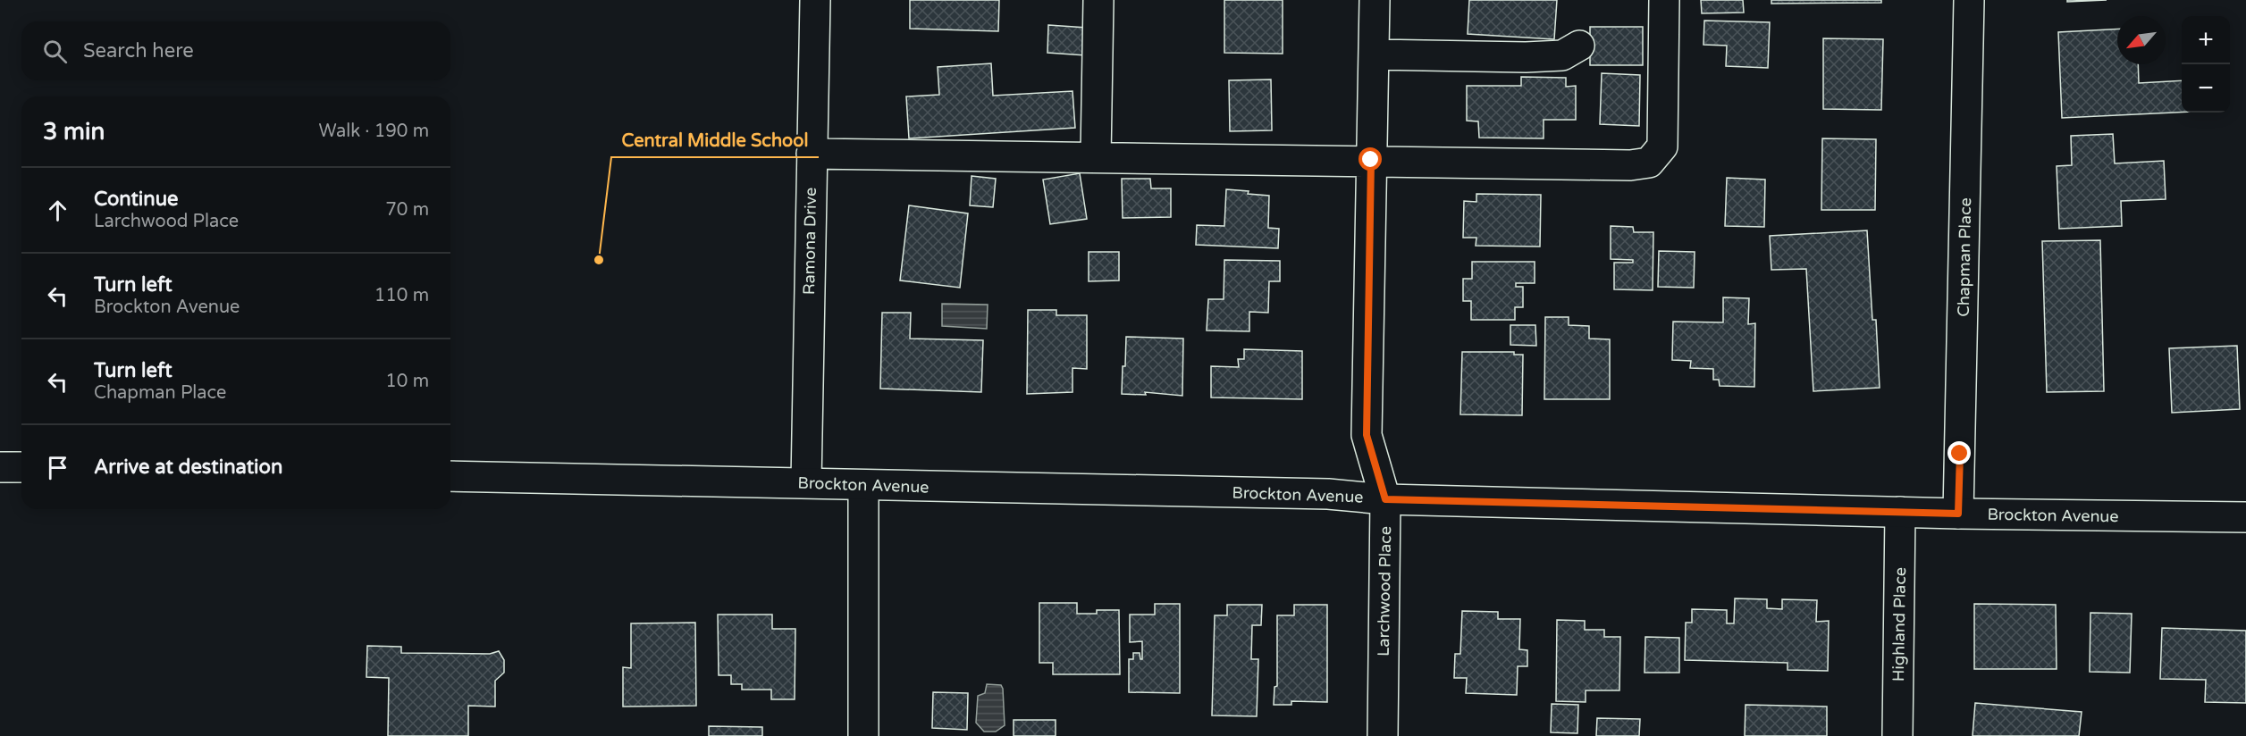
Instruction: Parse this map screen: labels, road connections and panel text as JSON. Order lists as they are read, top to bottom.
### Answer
{
  "streets": {
    "street": [
      "Ramona Drive",
      "Chapman Place",
      "Brockton Avenue",
      "Larchwood Place",
      "Highland Place"
    ]
  },
  "crossings": [
    ["Ramona Drive", "Brockton Avenue"],
    ["Chapman Place", "Brockton Avenue"],
    ["Brockton Avenue", "Larchwood Place"],
    ["Brockton Avenue", "Highland Place"]
  ],
  "places": ["Central Middle School"],
  "north": "bottom left",
  "page": {
    "map_buttons": ["+", "−"],
    "search": "Search here",
    "heading": ["3 min", "Walk · 190 m"],
    "list": [
      ["Continue", "Larchwood Place", "70 m"],
      ["Turn left", "Brockton Avenue", "110 m"],
      ["Turn left", "Chapman Place", "10 m"],
      "Arrive at destination"
    ]
  }
}
